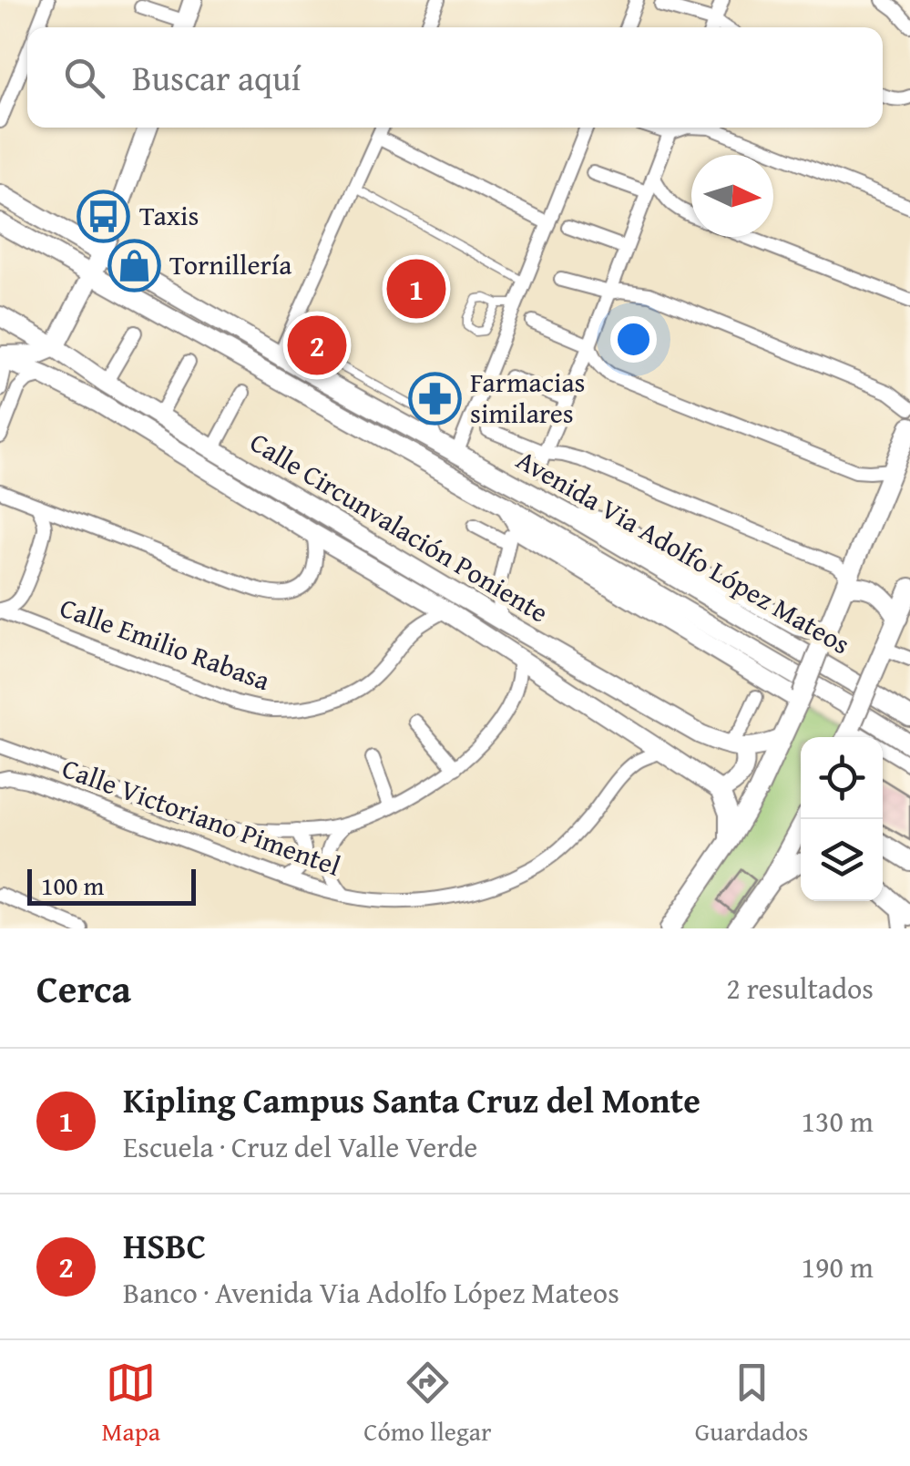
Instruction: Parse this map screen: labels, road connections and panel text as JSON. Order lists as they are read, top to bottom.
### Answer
{
  "streets": {
    "main road": ["Calle Circunvalación Poniente", "Avenida Via Adolfo López Mateos"],
    "street": ["Calle Emilio Rabasa", "Calle Victoriano Pimentel"]
  },
  "crossings": [
    ["Calle Circunvalación Poniente", "Calle Emilio Rabasa"],
    ["Calle Circunvalación Poniente", "Calle Victoriano Pimentel"]
  ],
  "places": {
    "bus stop": ["Taxis"],
    "shop": ["Tornillería"],
    "pharmacy": ["Farmacias similares"]
  },
  "scale_bar": "100 m",
  "north": "right",
  "page": {
    "search": "Buscar aquí",
    "pins": ["1", "2"],
    "scale": "100 m",
    "heading": ["Cerca", "2 resultados"],
    "list": [
      {
        "mark": "1",
        "name": "Kipling Campus Santa Cruz del Monte",
        "note": "Escuela · Cruz del Valle Verde",
        "value": "130 m"
      },
      {
        "mark": "2",
        "name": "HSBC",
        "note": "Banco · Avenida Via Adolfo López Mateos",
        "value": "190 m"
      }
    ],
    "nav": ["Mapa", "Cómo llegar", "Guardados"]
  }
}
